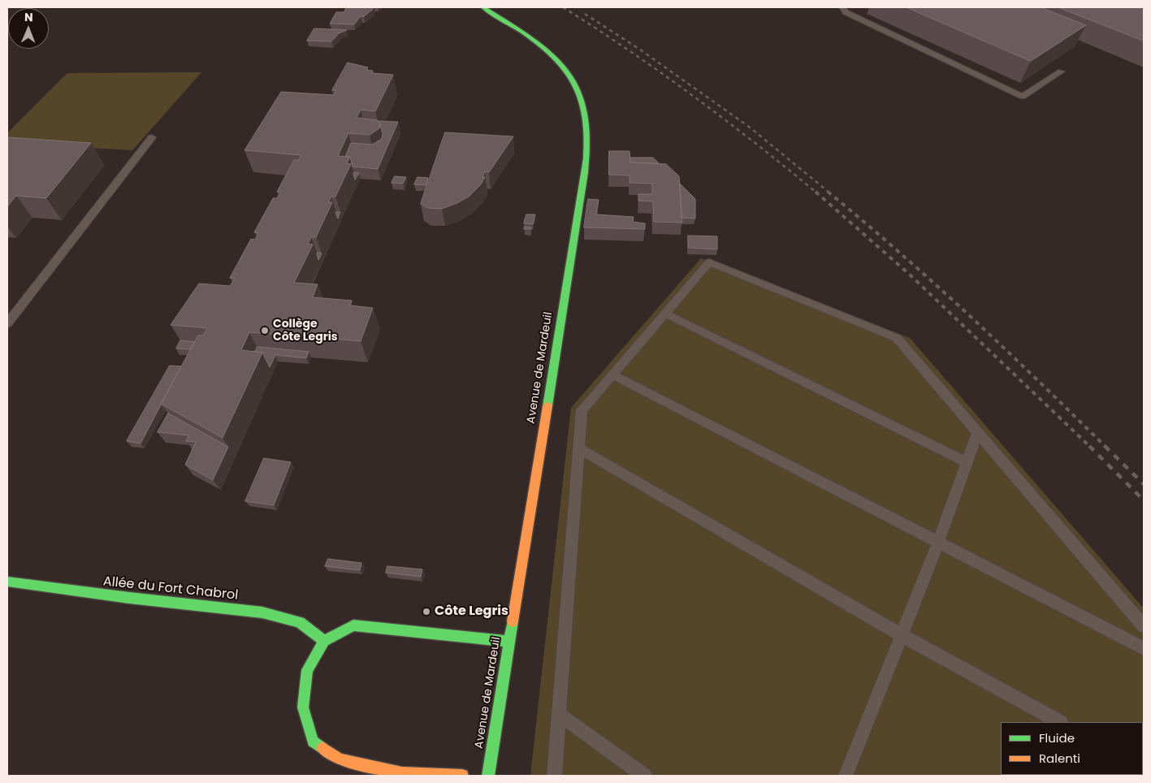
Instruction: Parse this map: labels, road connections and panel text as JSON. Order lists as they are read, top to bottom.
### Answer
{
  "streets": {
    "street": ["Avenue de Mardeuil", "Allée du Fort Chabrol"]
  },
  "places": ["Collège Côte Legris", "Côte Legris"],
  "legend": ["Fluide", "Ralenti"],
  "north": "top"
}
